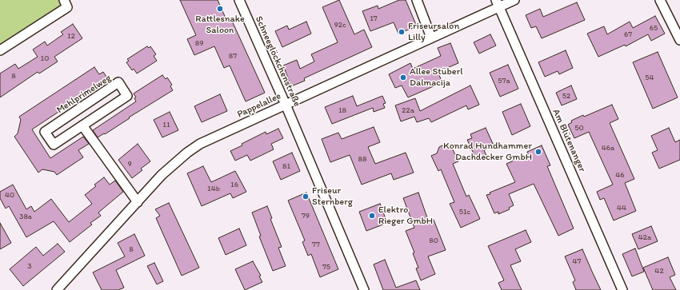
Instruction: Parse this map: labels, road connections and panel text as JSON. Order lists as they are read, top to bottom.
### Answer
{
  "streets": {
    "street": [
      "Schneeglöckchenstraße",
      "Mehlprimelweg",
      "Pappelallee",
      "Am Blütenanger"
    ]
  },
  "crossings": [
    ["Schneeglöckchenstraße", "Pappelallee"],
    ["Pappelallee", "Am Blütenanger"]
  ],
  "places": [
    "Rattlesnake Saloon",
    "Friseursalon Lilly",
    "Allee Stüberl Dalmacija",
    "Konrad Hundhammer Dachdecker GmbH",
    "Friseur Sternberg",
    "Elektro Rieger GmbH"
  ],
  "house_numbers": [
    "17",
    "92c",
    "65",
    "67",
    "12",
    "89",
    "87",
    "10",
    "8",
    "54",
    "57a",
    "52",
    "18",
    "22a",
    "11",
    "50",
    "46a",
    "88",
    "9",
    "81",
    "46",
    "16",
    "14b",
    "40",
    "44",
    "51c",
    "79",
    "38a",
    "42a",
    "80",
    "77",
    "8",
    "47",
    "3",
    "75",
    "42"
  ]
}
